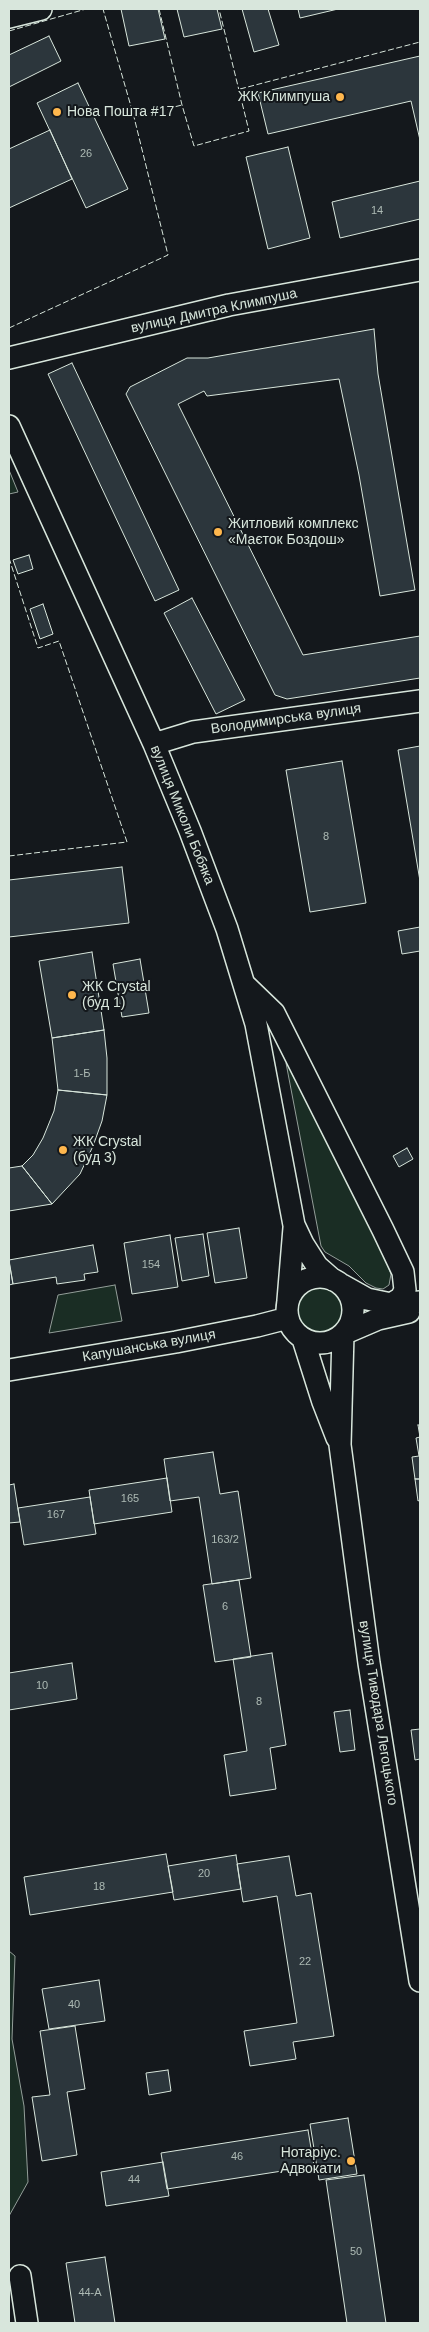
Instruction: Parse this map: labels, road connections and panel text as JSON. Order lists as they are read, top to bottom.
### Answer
{
  "streets": {
    "street": [
      "вулиця Дмитра Климпуша",
      "Володимирська вулиця",
      "вулиця Миколи Бобяка",
      "Капушанська вулиця",
      "вулиця Тиводара Легоцького"
    ]
  },
  "crossings": [
    ["Володимирська вулиця", "вулиця Миколи Бобяка"],
    ["вулиця Миколи Бобяка", "Капушанська вулиця"],
    ["вулиця Миколи Бобяка", "вулиця Тиводара Легоцького"],
    ["Капушанська вулиця", "вулиця Тиводара Легоцького"]
  ],
  "places": [
    "ЖК Климпуша",
    "Нова Пошта #17",
    "Житловий комплекс «Маєток Боздош»",
    "ЖК Crystal (буд 1)",
    "ЖК Crystal (буд 3)",
    "Нотаріус. Адвокати"
  ],
  "house_numbers": [
    "26",
    "14",
    "8",
    "1-Б",
    "154",
    "165",
    "167",
    "163/2",
    "6",
    "10",
    "8",
    "20",
    "18",
    "22",
    "40",
    "46",
    "44",
    "50",
    "44-А"
  ]
}
